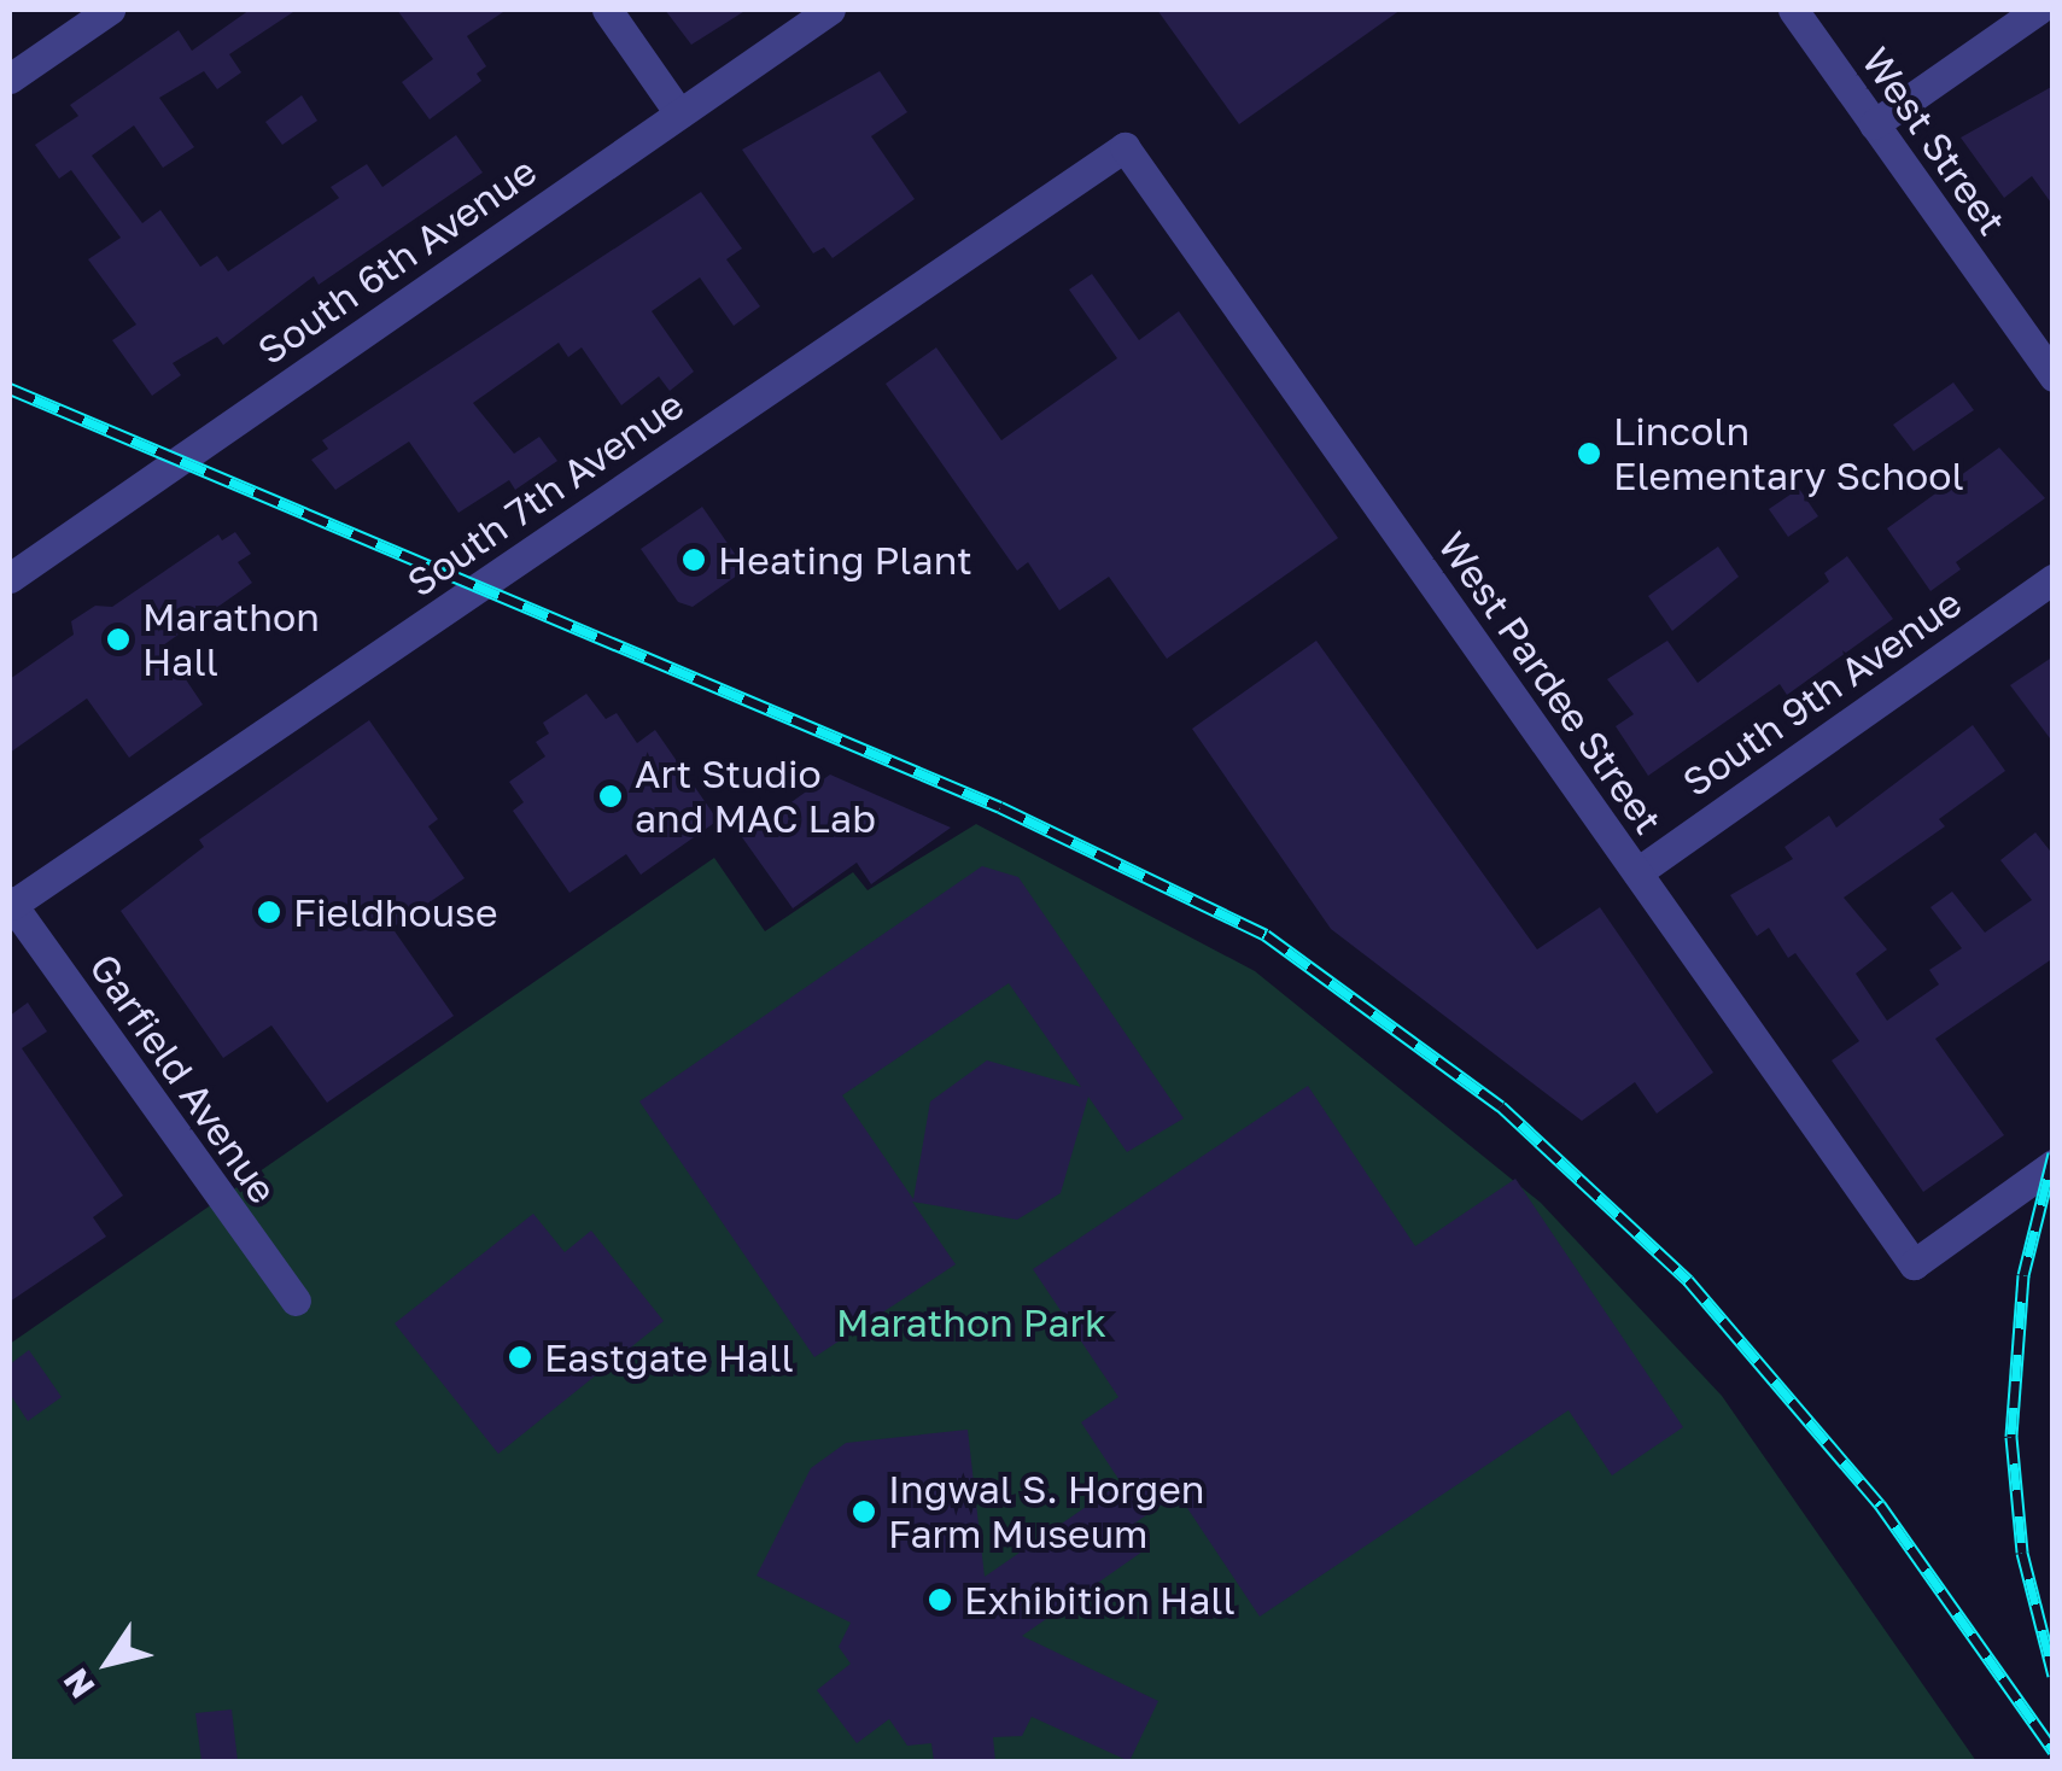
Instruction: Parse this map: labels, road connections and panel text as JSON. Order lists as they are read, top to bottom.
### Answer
{
  "streets": {
    "street": [
      "West Street",
      "South 6th Avenue",
      "South 7th Avenue",
      "West Pardee Street",
      "South 9th Avenue",
      "Garfield Avenue"
    ]
  },
  "crossings": [
    ["South 7th Avenue", "West Pardee Street"],
    ["South 7th Avenue", "Garfield Avenue"],
    ["West Pardee Street", "South 9th Avenue"]
  ],
  "parks": ["Marathon Park"],
  "places": [
    "Lincoln Elementary School",
    "Heating Plant",
    "Marathon Hall",
    "Art Studio and MAC Lab",
    "Fieldhouse",
    "Eastgate Hall",
    "Ingwal S. Horgen Farm Museum",
    "Exhibition Hall"
  ],
  "north": "bottom left"
}
